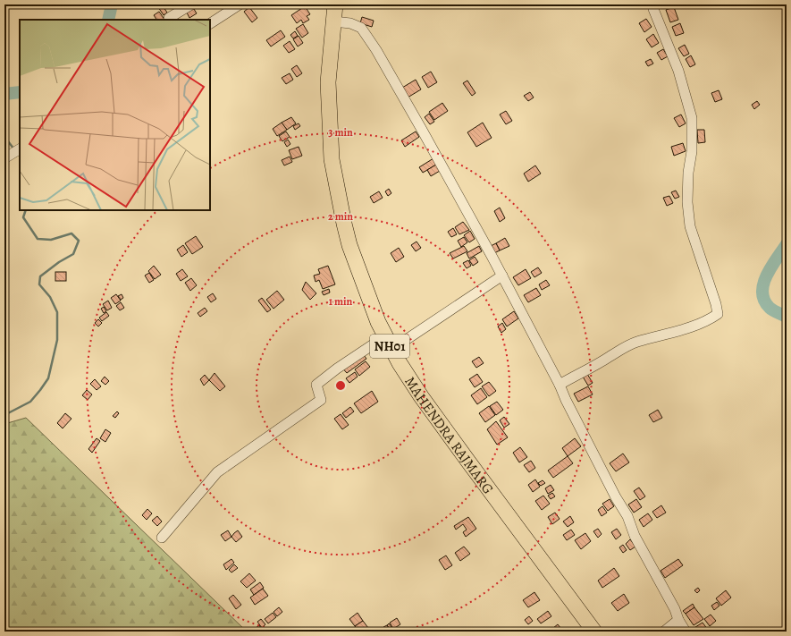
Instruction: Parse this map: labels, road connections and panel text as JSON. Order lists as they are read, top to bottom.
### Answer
{
  "streets": {
    "highway": ["NH01", "MAHENDRA RAJMARG"]
  },
  "rings": ["3 min", "2 min", "1 min"]
}
